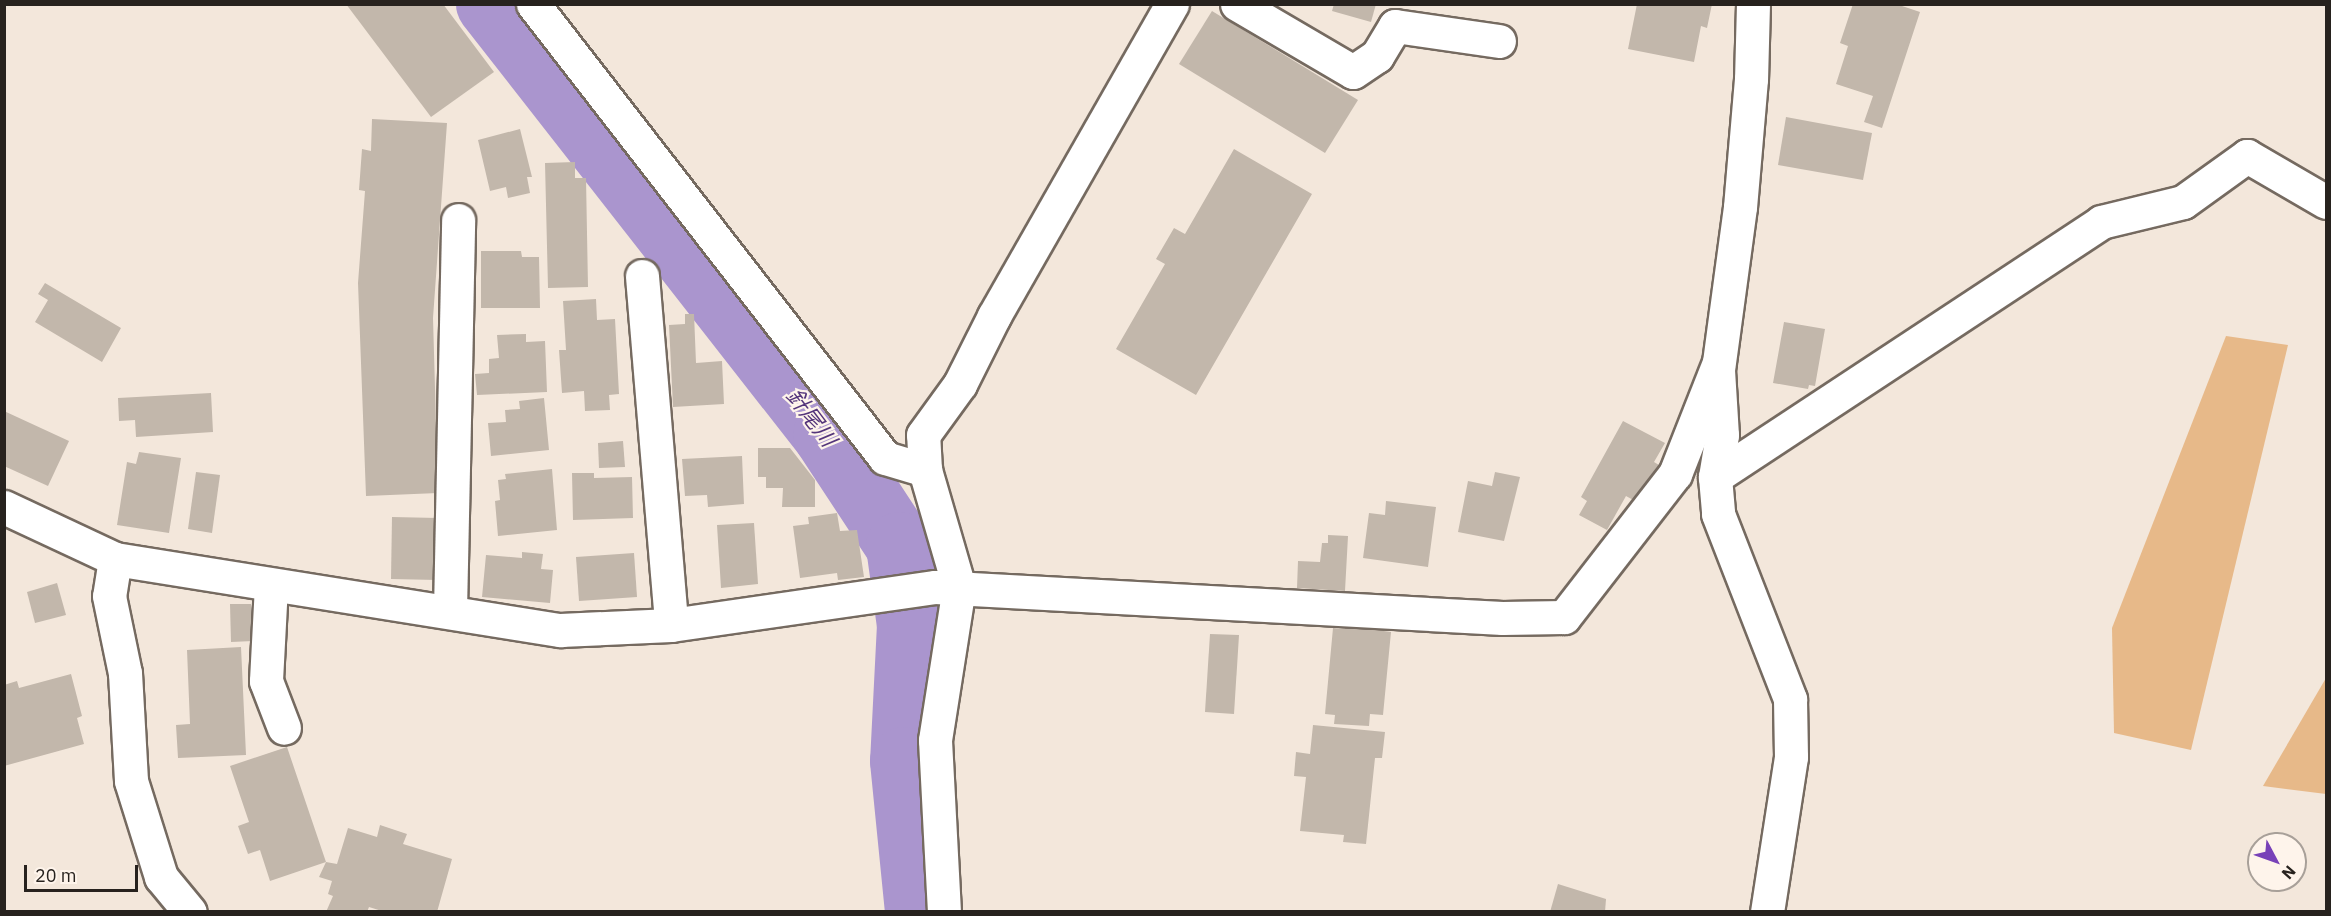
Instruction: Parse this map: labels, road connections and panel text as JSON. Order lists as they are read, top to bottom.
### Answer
{
  "water": ["針尾川"],
  "scale_bar": "20 m",
  "north": "bottom right"
}
